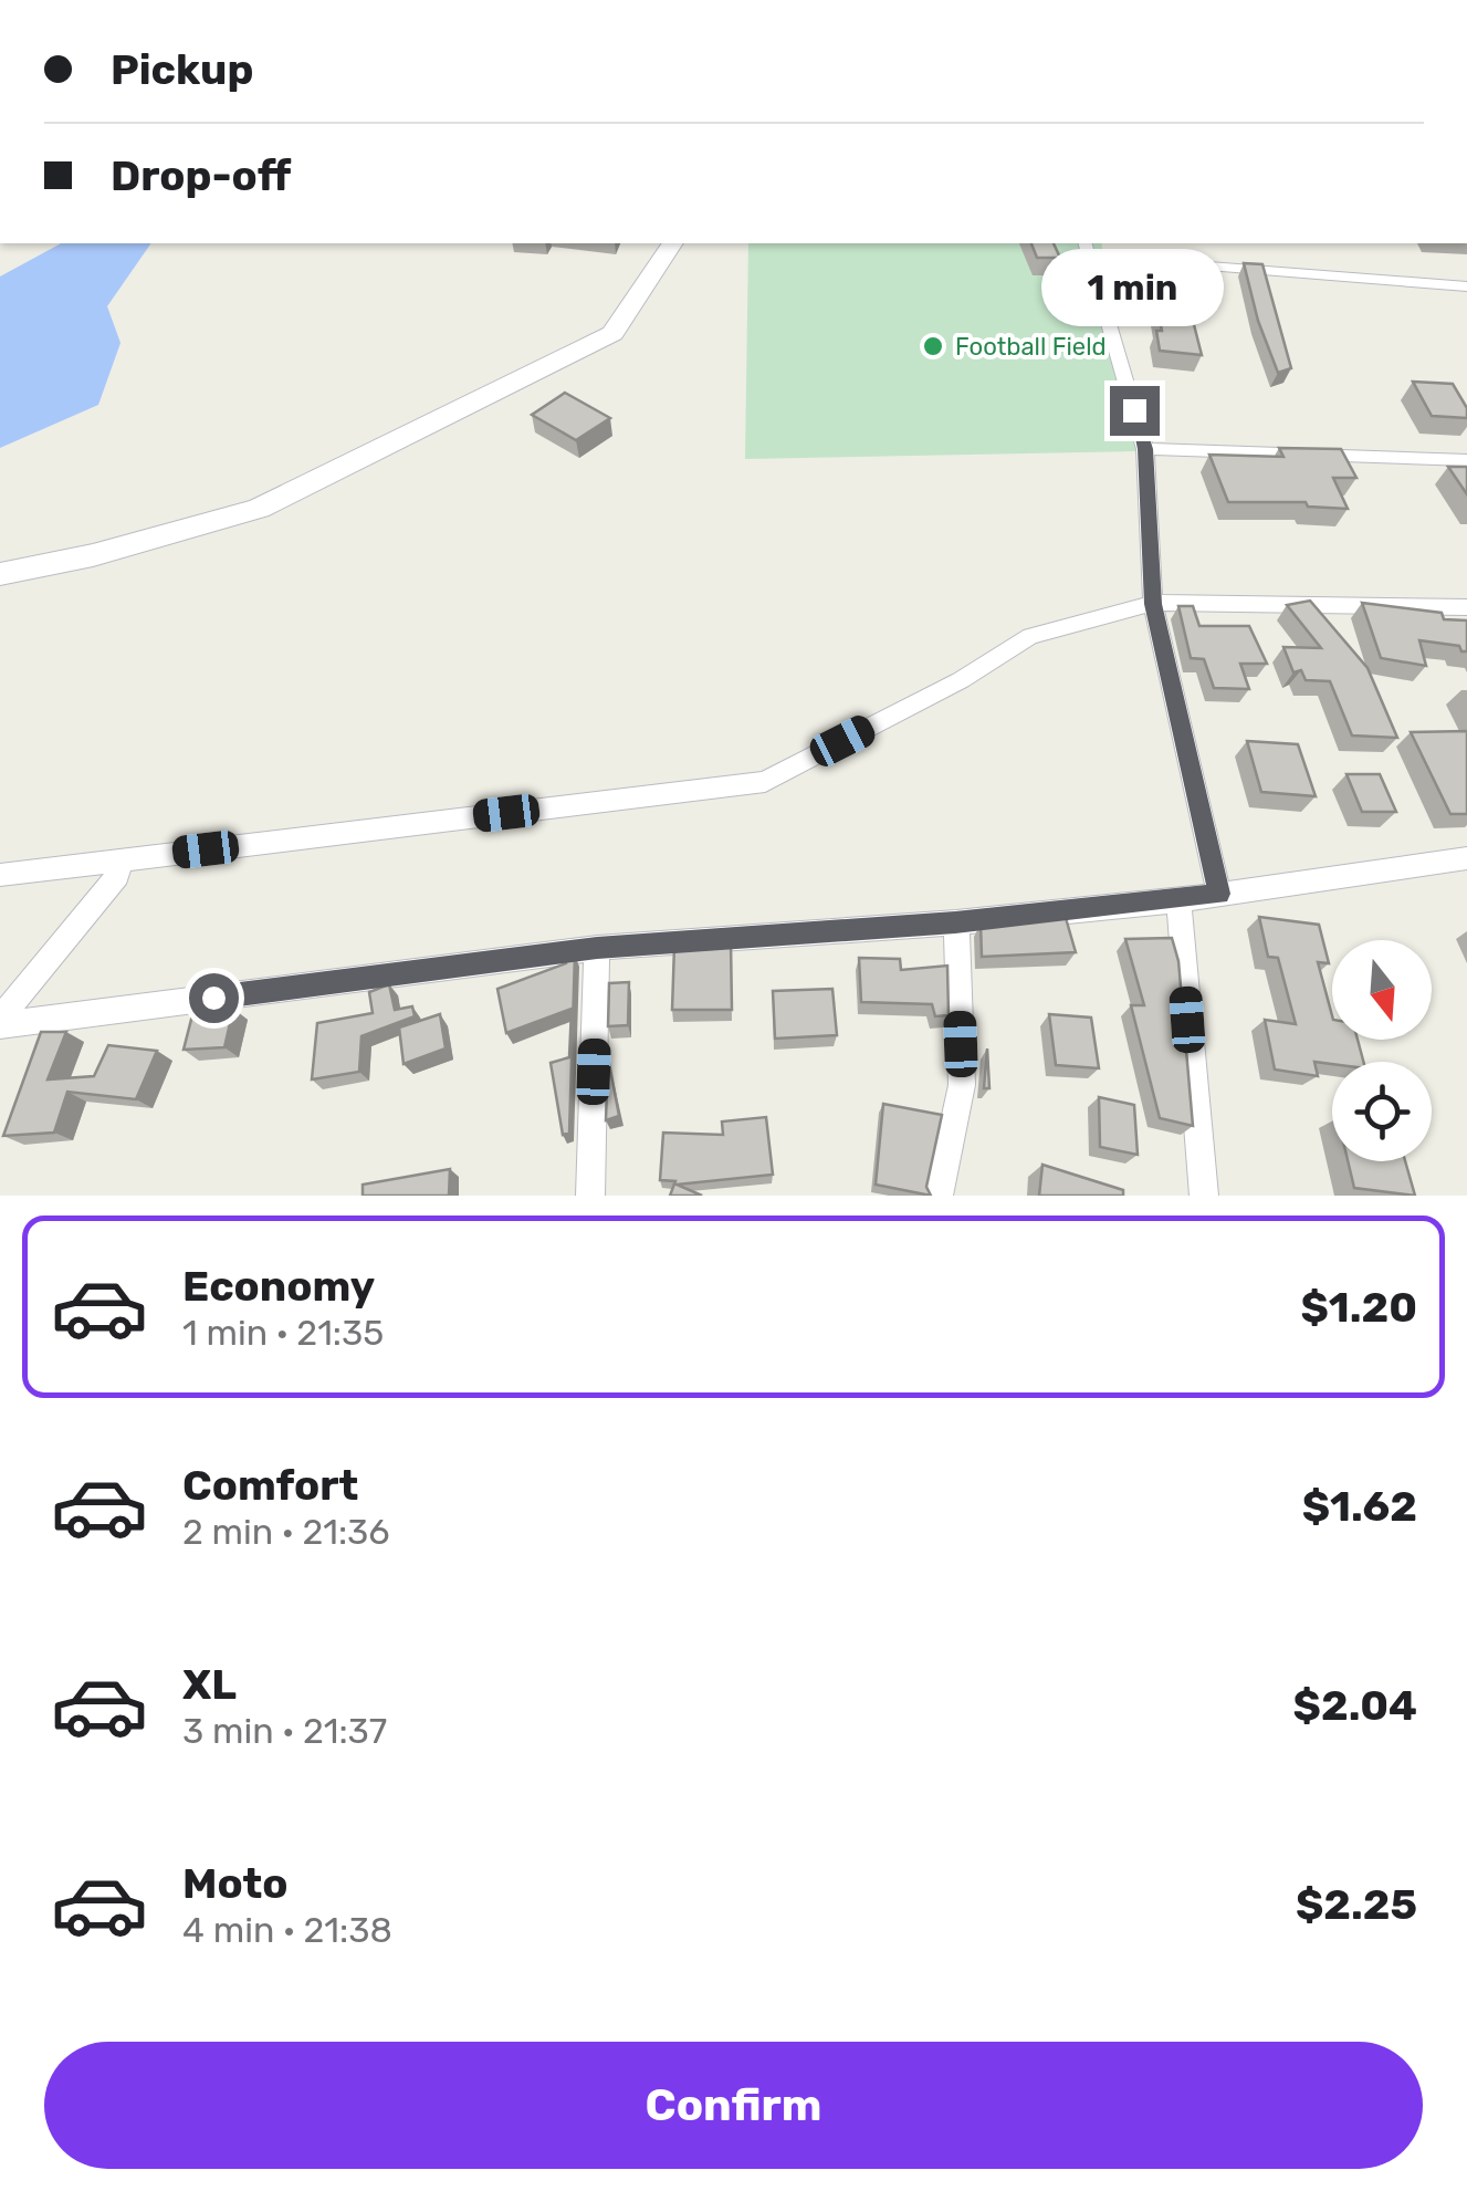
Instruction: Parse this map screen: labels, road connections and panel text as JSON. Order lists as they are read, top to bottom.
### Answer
{
  "places": ["Football Field"],
  "north": "bottom",
  "page": {
    "banner": ["Pickup", "Drop-off"],
    "bubble": "1 min",
    "list": [
      {
        "name": "Economy",
        "note": "1 min · 21:35",
        "value": "$1.20"
      },
      {
        "name": "Comfort",
        "note": "2 min · 21:36",
        "value": "$1.62"
      },
      {
        "name": "XL",
        "note": "3 min · 21:37",
        "value": "$2.04"
      },
      {
        "name": "Moto",
        "note": "4 min · 21:38",
        "value": "$2.25"
      }
    ],
    "buttons": "Confirm"
  }
}
